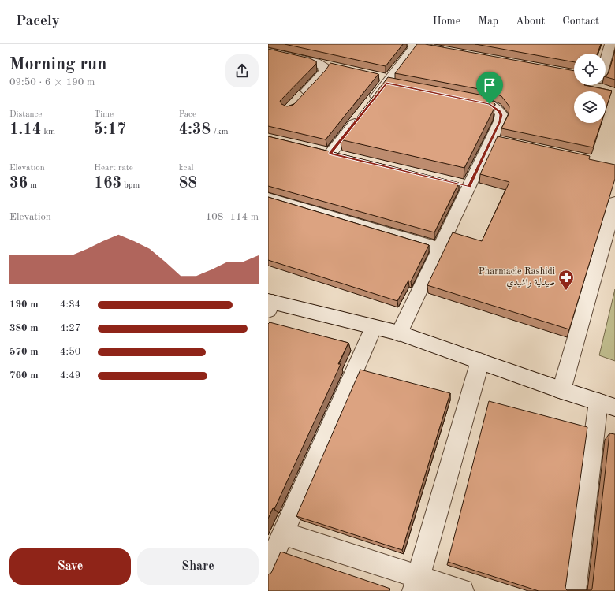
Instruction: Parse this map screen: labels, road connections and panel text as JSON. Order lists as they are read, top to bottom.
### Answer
{
  "places": {
    "pharmacy": ["Pharmacie Rashidi صيدلية راشيدي"]
  },
  "page": {
    "header": "Pacely",
    "nav": [
      "Home",
      "Map",
      "About",
      "Contact"
    ],
    "heading": ["Morning run", "09:50 · 6 × 190 m"],
    "stats": [
      ["Distance", "1.14 km"],
      ["Time", "5:17"],
      ["Pace", "4:38 /km"],
      ["Elevation", "36 m"],
      ["Heart rate", "163 bpm"],
      ["kcal", "88"]
    ],
    "chart": ["Elevation", "108–114 m"],
    "list": [
      {
        "name": "190 m",
        "note": "4:34"
      },
      {
        "name": "380 m",
        "note": "4:27"
      },
      {
        "name": "570 m",
        "note": "4:50"
      },
      {
        "name": "760 m",
        "note": "4:49"
      }
    ],
    "buttons": ["Save", "Share"]
  }
}
